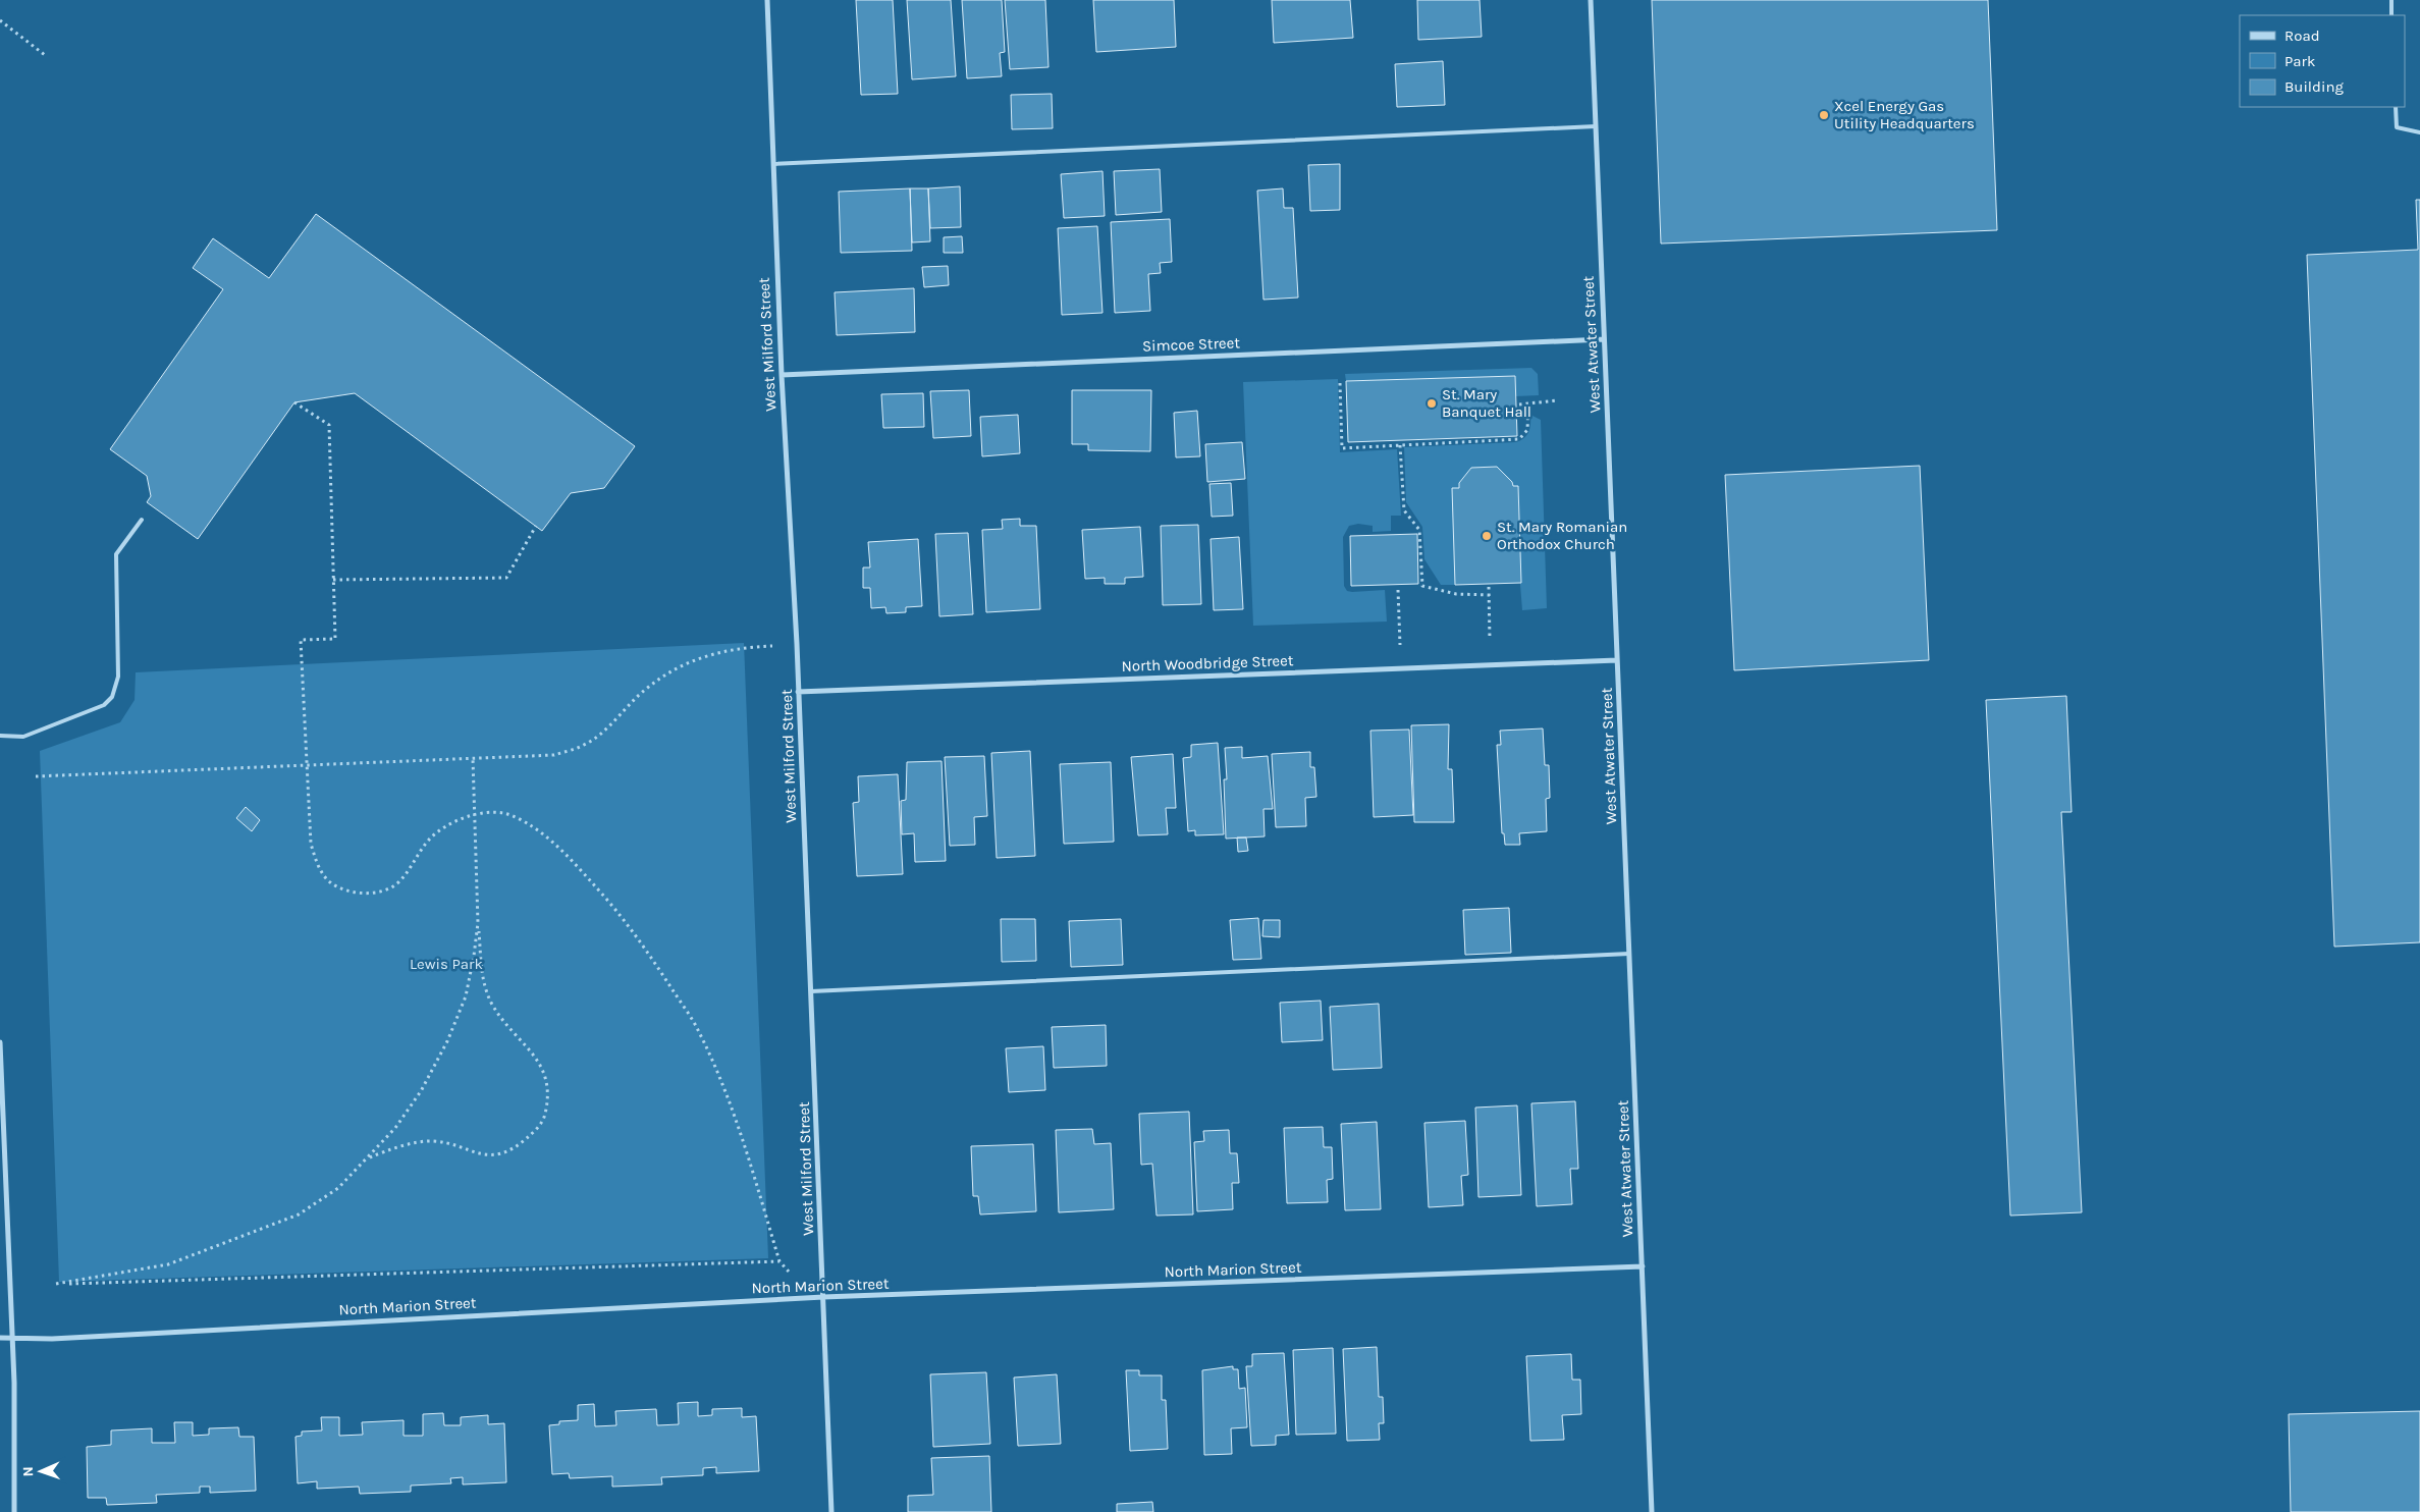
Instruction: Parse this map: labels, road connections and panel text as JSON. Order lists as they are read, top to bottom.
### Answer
{
  "streets": {
    "street": [
      "West Milford Street",
      "Simcoe Street",
      "West Atwater Street",
      "North Woodbridge Street",
      "North Marion Street"
    ]
  },
  "crossings": [
    ["West Milford Street", "Simcoe Street"],
    ["West Milford Street", "North Woodbridge Street"],
    ["West Milford Street", "North Marion Street"],
    ["Simcoe Street", "West Atwater Street"],
    ["West Atwater Street", "North Woodbridge Street"],
    ["West Atwater Street", "North Marion Street"]
  ],
  "parks": ["Lewis Park"],
  "places": ["Xcel Energy Gas Utility Headquarters", "St. Mary Banquet Hall", "St. Mary Romanian Orthodox Church"],
  "legend": ["Road", "Park", "Building"],
  "north": "left"
}
